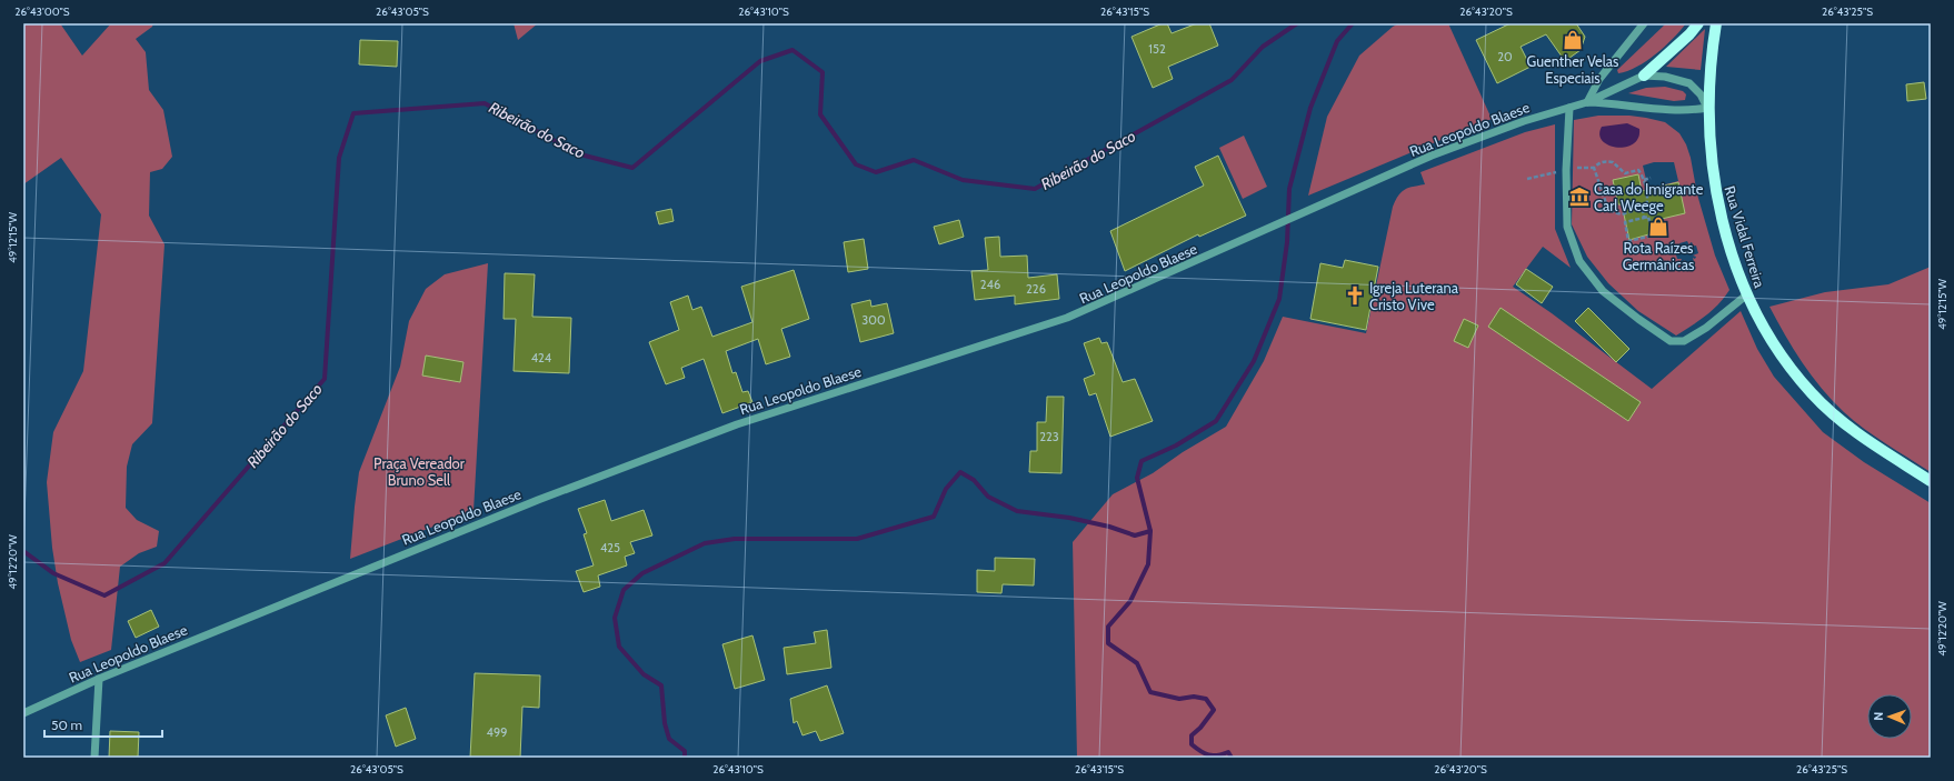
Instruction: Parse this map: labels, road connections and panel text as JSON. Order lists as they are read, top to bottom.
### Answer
{
  "streets": {
    "main road": ["Rua Vidal Ferreira"],
    "street": ["Rua Leopoldo Blaese"]
  },
  "crossings": [
    ["Rua Leopoldo Blaese", "Rua Vidal Ferreira"]
  ],
  "water": ["Ribeirão do Saco"],
  "parks": ["Praça Vereador Bruno Sell"],
  "places": {
    "shop": ["Guenther Velas Especiais", "Rota Raízes Germânicas"],
    "museum": ["Casa do Imigrante Carl Weege"],
    "church": ["Igreja Luterana Cristo Vive"]
  },
  "house_numbers": [
    "152",
    "20",
    "246",
    "226",
    "300",
    "424",
    "223",
    "425",
    "499"
  ],
  "scale_bar": "50 m",
  "north": "left",
  "coordinates": [
    "26°43'00\"S",
    "26°43'05\"S",
    "26°43'10\"S",
    "26°43'15\"S",
    "26°43'20\"S",
    "26°43'25\"S",
    "49°12'15\"W",
    "49°12'20\"W"
  ]
}
